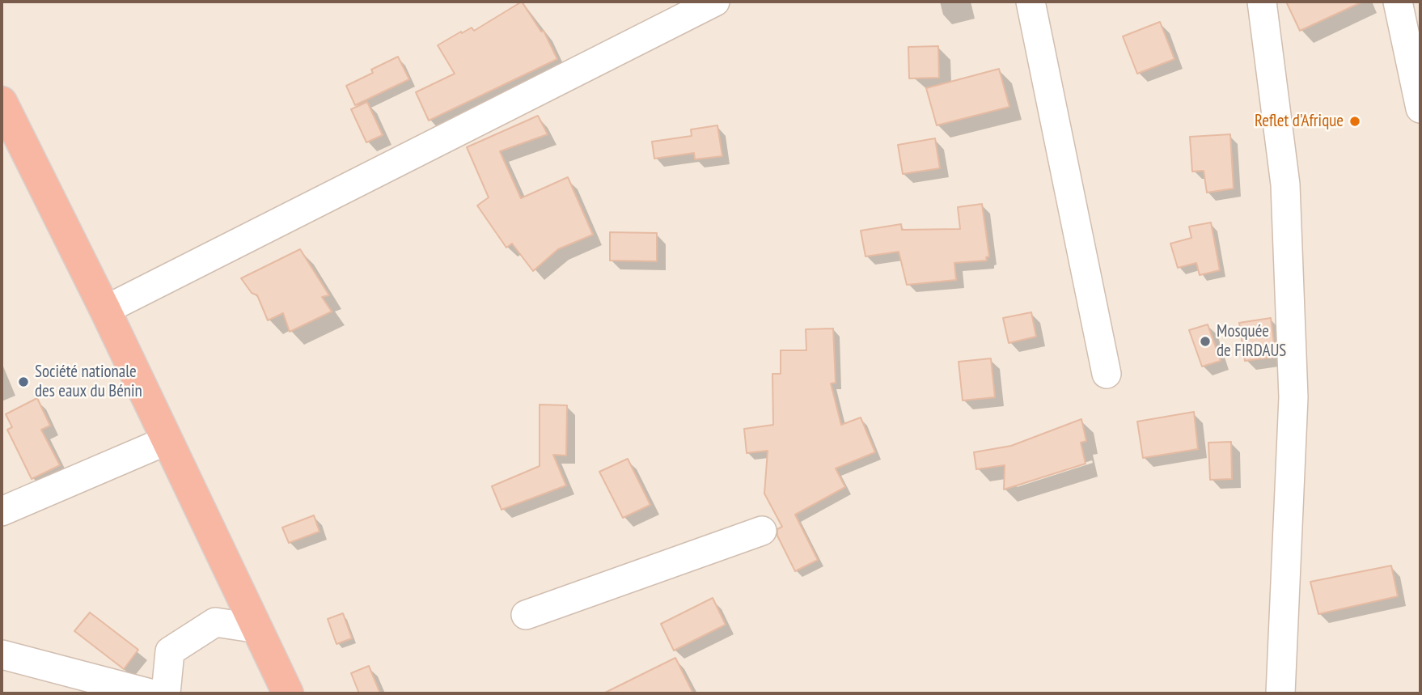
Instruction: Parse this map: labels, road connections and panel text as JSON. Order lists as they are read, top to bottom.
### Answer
{
  "places": ["Reflet d'Afrique", "Mosquée de FIRDAUS", "Société nationale des eaux du Bénin"]
}
